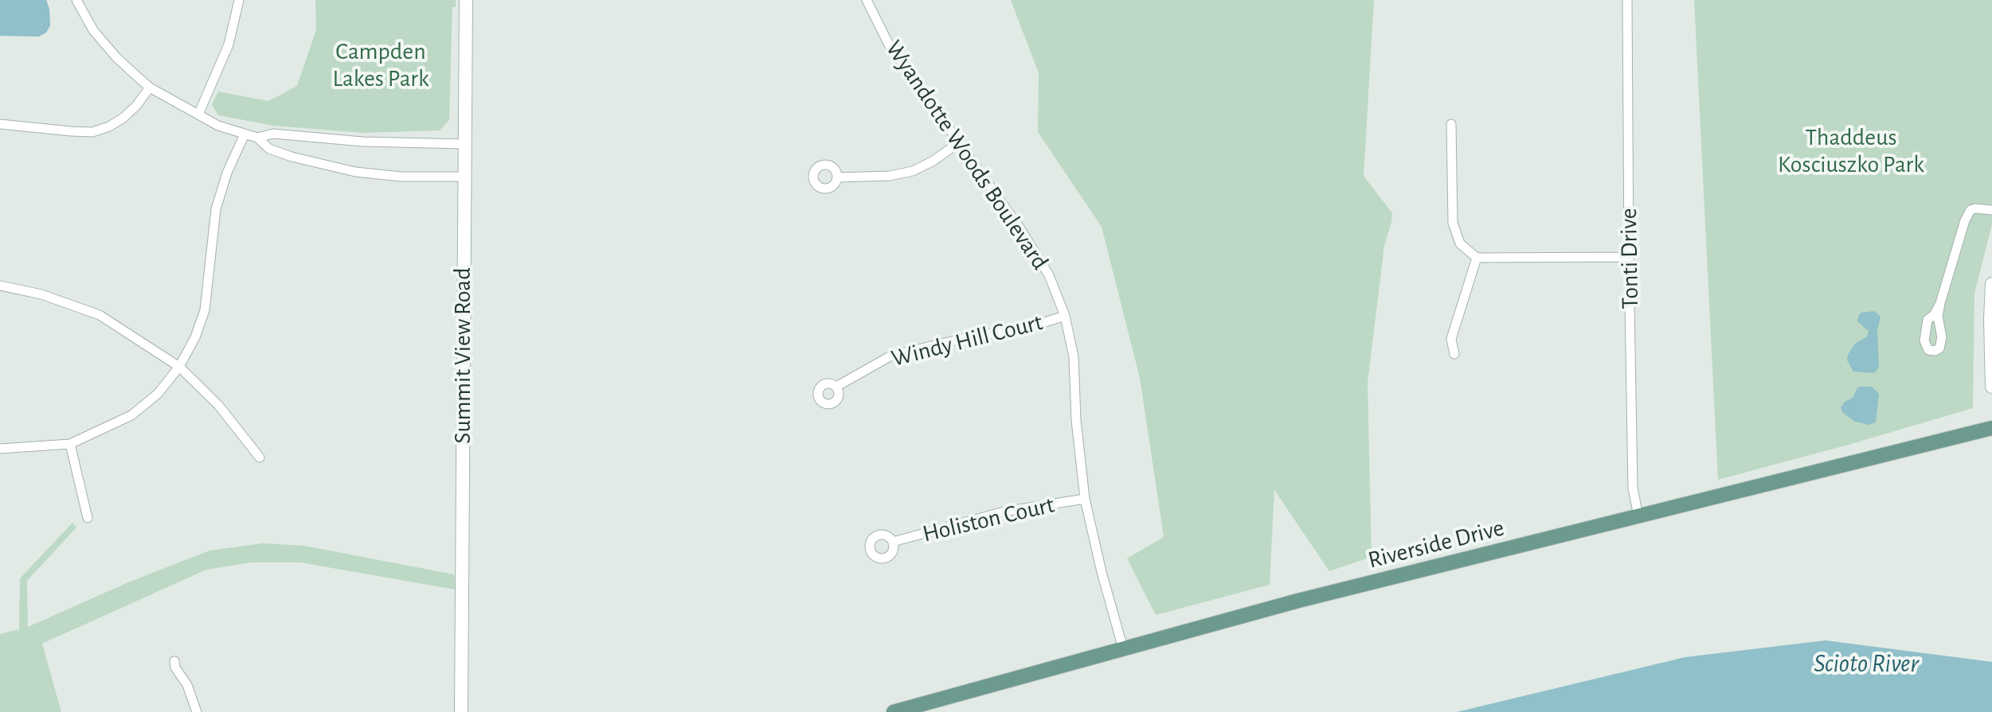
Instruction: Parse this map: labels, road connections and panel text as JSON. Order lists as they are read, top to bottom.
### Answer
{
  "streets": {
    "main road": ["Riverside Drive"],
    "street": [
      "Wyandotte Woods Boulevard",
      "Tonti Drive",
      "Windy Hill Court",
      "Summit View Road",
      "Holiston Court"
    ]
  },
  "crossings": [
    ["Wyandotte Woods Boulevard", "Windy Hill Court"],
    ["Wyandotte Woods Boulevard", "Holiston Court"],
    ["Wyandotte Woods Boulevard", "Riverside Drive"],
    ["Tonti Drive", "Riverside Drive"]
  ],
  "water": ["Scioto River"],
  "parks": ["Campden Lakes Park", "Thaddeus Kosciuszko Park"]
}
